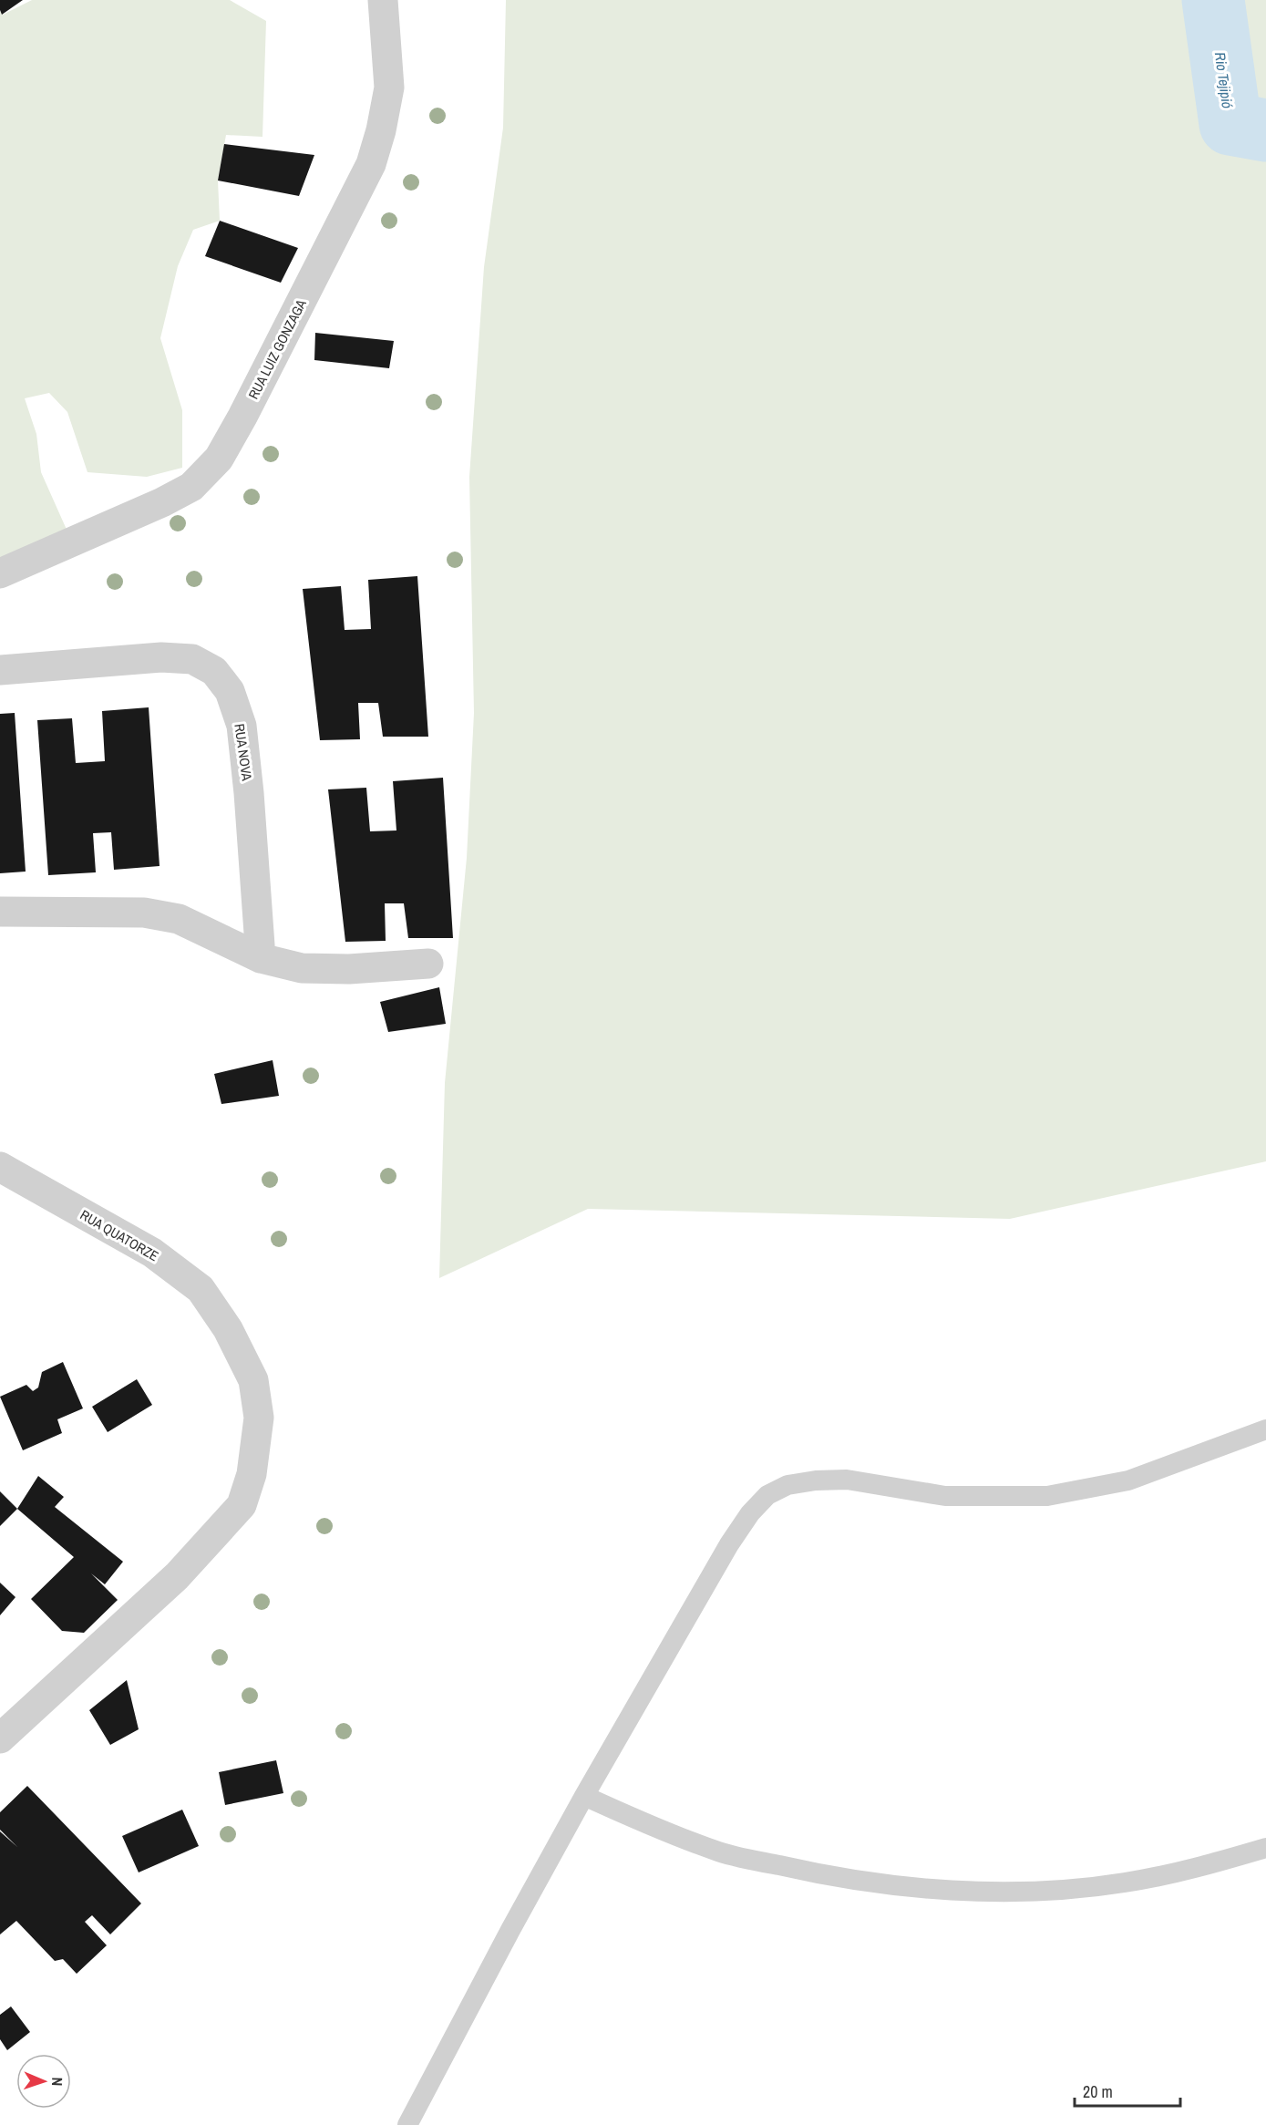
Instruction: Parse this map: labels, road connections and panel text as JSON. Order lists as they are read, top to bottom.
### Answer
{
  "streets": {
    "street": ["RUA LUIZ GONZAGA", "RUA NOVA", "RUA QUATORZE"]
  },
  "water": ["Rio Tejipió"],
  "scale_bar": "20 m",
  "north": "right"
}
